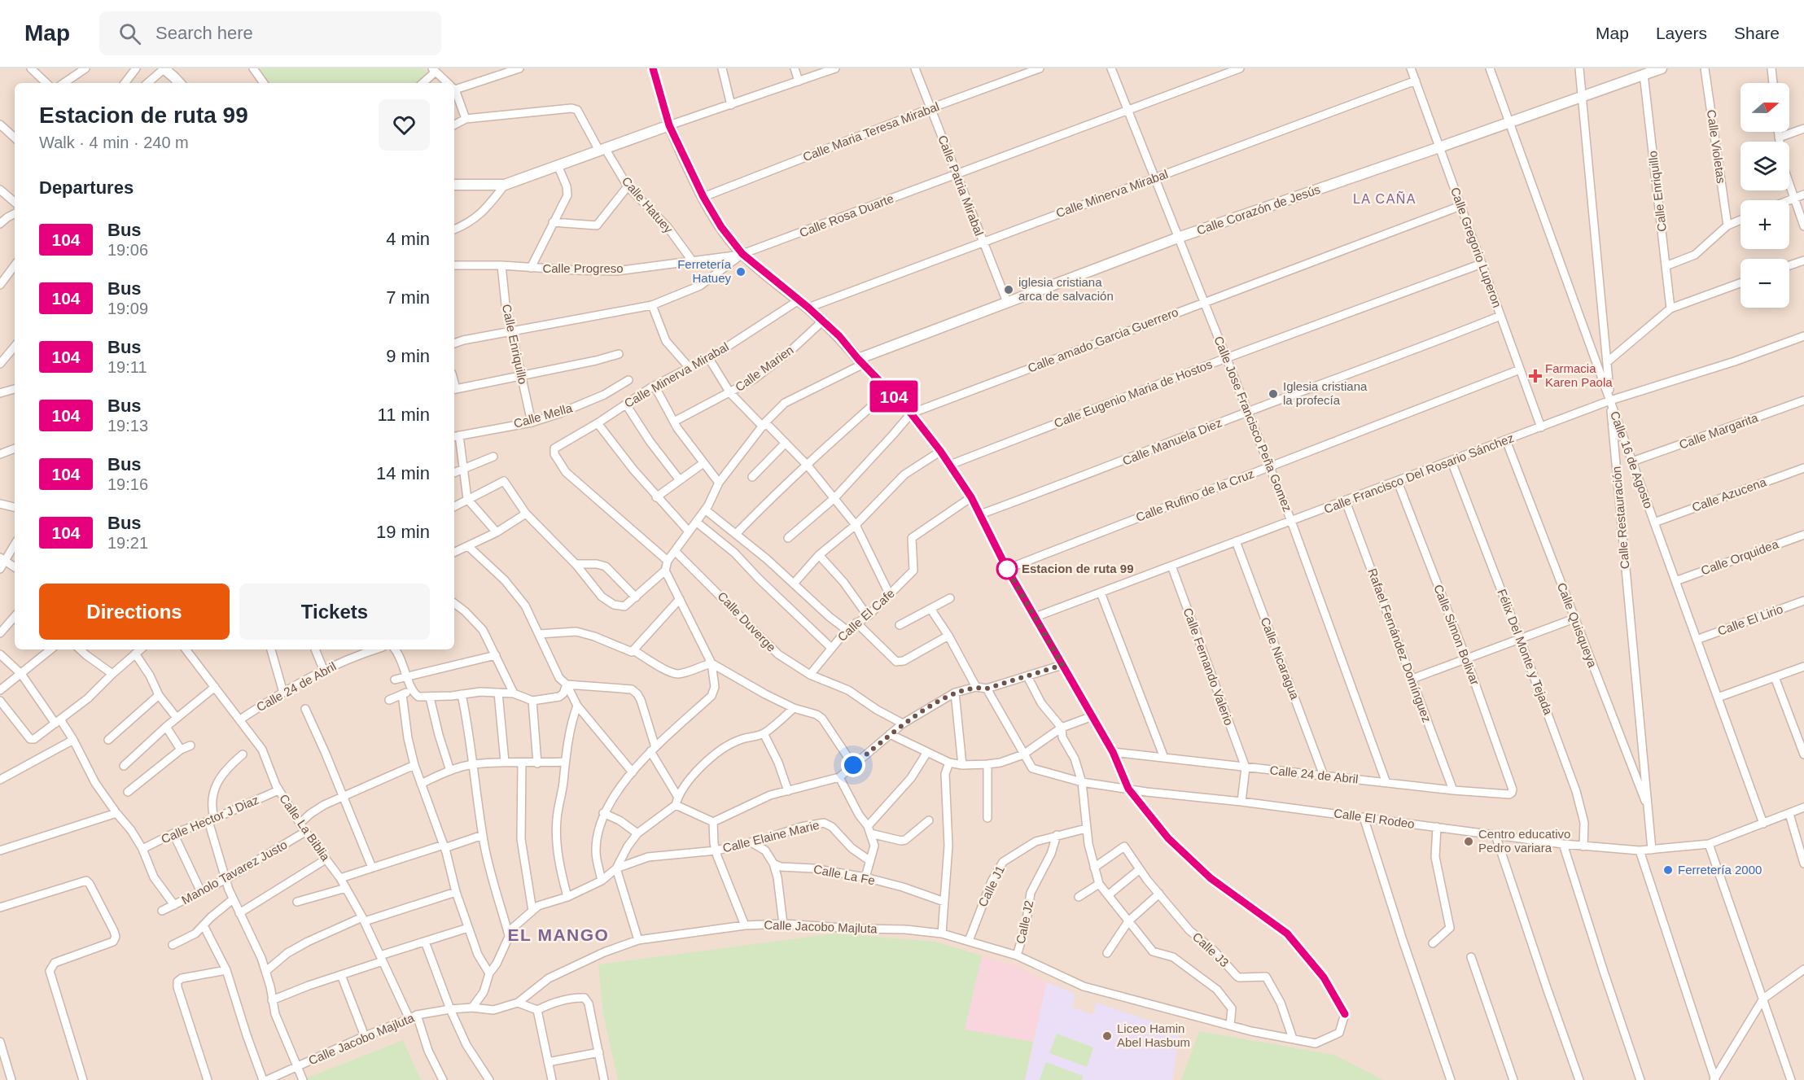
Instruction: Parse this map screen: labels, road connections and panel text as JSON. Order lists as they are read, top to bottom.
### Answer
{
  "streets": {
    "street": [
      "Calle Maria Teresa Mirabal",
      "Calle Violetas",
      "Calle Patria Mirabal",
      "Calle Enriquillo",
      "Calle Minerva Mirabal",
      "Calle Hatuey",
      "Calle Corazón de Jesús",
      "Calle Rosa Duarte",
      "Calle Gregorio Luperon",
      "Calle Progreso",
      "Calle amado Garcia Guerrero",
      "Calle Marien",
      "Calle Eugenio Maria de Hostos",
      "Calle Mella",
      "Calle Jose Francisco Peña Gomez",
      "Calle Margarita",
      "Calle Manuela Diez",
      "Calle 16 de Agosto",
      "Calle Francisco Del Rosario Sánchez",
      "Calle Azucena",
      "Calle Rufino de la Cruz",
      "Calle Restauración",
      "Calle Orquidea",
      "Calle El Cafe",
      "Calle El Lirio",
      "Calle Duverge",
      "Calle Quisqueya",
      "Calle Simon Bolivar",
      "Rafael Fernández Domínguez",
      "Félix Del Monte y Tejada",
      "Calle Nicaragua",
      "Calle Fernando Valerio",
      "Calle 24 de Abril",
      "Calle El Rodeo",
      "Calle Hector J Diaz",
      "Calle La Biblia",
      "Calle Elaine Marie",
      "Manolo Tavarez Justo",
      "Calle La Fe",
      "Calle J1",
      "Calle J2",
      "Calle Jacobo Majluta",
      "Calle J3"
    ]
  },
  "crossings": [
    ["Calle Maria Teresa Mirabal", "Calle Patria Mirabal"],
    ["Calle Patria Mirabal", "Calle Minerva Mirabal"],
    ["Calle Patria Mirabal", "Calle Corazón de Jesús"],
    ["Calle Patria Mirabal", "Calle Rosa Duarte"],
    ["Calle Enriquillo", "Calle Corazón de Jesús"],
    ["Calle Enriquillo", "Calle Rosa Duarte"],
    ["Calle Enriquillo", "Calle Progreso"],
    ["Calle Enriquillo", "Calle Mella"],
    ["Calle Minerva Mirabal", "Calle Gregorio Luperon"],
    ["Calle Minerva Mirabal", "Calle Jose Francisco Peña Gomez"],
    ["Calle Hatuey", "Calle Progreso"],
    ["Calle Corazón de Jesús", "Calle Gregorio Luperon"],
    ["Calle Corazón de Jesús", "Calle Jose Francisco Peña Gomez"],
    ["Calle Corazón de Jesús", "Calle 16 de Agosto"],
    ["Calle Corazón de Jesús", "Calle Restauración"],
    ["Calle Rosa Duarte", "Calle Progreso"],
    ["Calle Rosa Duarte", "Calle Jose Francisco Peña Gomez"],
    ["Calle Gregorio Luperon", "Calle amado Garcia Guerrero"],
    ["Calle Gregorio Luperon", "Calle Eugenio Maria de Hostos"],
    ["Calle Gregorio Luperon", "Calle Manuela Diez"],
    ["Calle Gregorio Luperon", "Calle Francisco Del Rosario Sánchez"],
    ["Calle Gregorio Luperon", "Calle Rufino de la Cruz"],
    ["Calle amado Garcia Guerrero", "Calle Jose Francisco Peña Gomez"],
    ["Calle Eugenio Maria de Hostos", "Calle Jose Francisco Peña Gomez"],
    ["Calle Jose Francisco Peña Gomez", "Calle Manuela Diez"],
    ["Calle Jose Francisco Peña Gomez", "Calle Francisco Del Rosario Sánchez"],
    ["Calle Jose Francisco Peña Gomez", "Calle Rufino de la Cruz"],
    ["Calle Jose Francisco Peña Gomez", "Calle 24 de Abril"],
    ["Calle Margarita", "Calle 16 de Agosto"],
    ["Calle 16 de Agosto", "Calle Francisco Del Rosario Sánchez"],
    ["Calle 16 de Agosto", "Calle Azucena"],
    ["Calle 16 de Agosto", "Calle Restauración"],
    ["Calle 16 de Agosto", "Calle Orquidea"],
    ["Calle 16 de Agosto", "Calle El Lirio"],
    ["Calle 16 de Agosto", "Calle El Rodeo"],
    ["Calle Francisco Del Rosario Sánchez", "Calle Restauración"],
    ["Calle Francisco Del Rosario Sánchez", "Calle Quisqueya"],
    ["Calle Francisco Del Rosario Sánchez", "Calle Simon Bolivar"],
    ["Calle Francisco Del Rosario Sánchez", "Rafael Fernández Domínguez"],
    ["Calle Francisco Del Rosario Sánchez", "Félix Del Monte y Tejada"],
    ["Calle Francisco Del Rosario Sánchez", "Calle Nicaragua"],
    ["Calle Francisco Del Rosario Sánchez", "Calle Fernando Valerio"],
    ["Calle Restauración", "Calle Quisqueya"],
    ["Calle Restauración", "Calle El Rodeo"],
    ["Calle El Cafe", "Calle Duverge"],
    ["Calle Simon Bolivar", "Calle 24 de Abril"],
    ["Rafael Fernández Domínguez", "Calle 24 de Abril"],
    ["Félix Del Monte y Tejada", "Calle El Rodeo"],
    ["Calle Nicaragua", "Calle 24 de Abril"],
    ["Calle Fernando Valerio", "Calle 24 de Abril"],
    ["Calle 24 de Abril", "Calle La Biblia"],
    ["Calle El Rodeo", "Calle Jacobo Majluta"],
    ["Calle Hector J Diaz", "Calle La Biblia"],
    ["Calle La Biblia", "Manolo Tavarez Justo"],
    ["Calle La Biblia", "Calle Jacobo Majluta"],
    ["Calle J1", "Calle J2"],
    ["Calle J1", "Calle Jacobo Majluta"],
    ["Calle J2", "Calle Jacobo Majluta"],
    ["Calle Jacobo Majluta", "Calle J3"]
  ],
  "districts": ["LA CAÑA", "EL MANGO"],
  "places": {
    "other": [
      "Ferretería Hatuey",
      "iglesia cristiana arca de salvación",
      "Iglesia cristiana la profecía",
      "Estacion de ruta 99",
      "Centro educativo Pedro variara",
      "Ferretería 2000",
      "Liceo Hamin Abel Hasbum"
    ],
    "health": ["Farmacia Karen Paola"]
  },
  "lines": ["bus line 104"],
  "north": "right",
  "page": {
    "header": "Map",
    "search": "Search here",
    "nav": ["Map", "Layers", "Share"],
    "on_map": "104",
    "map_buttons": ["+", "−"],
    "heading": [
      ["Estacion de ruta 99", "Walk · 4 min · 240 m"],
      "Departures"
    ],
    "list": [
      {
        "mark": "104",
        "name": "Bus",
        "note": "19:06",
        "value": "4 min"
      },
      {
        "mark": "104",
        "name": "Bus",
        "note": "19:09",
        "value": "7 min"
      },
      {
        "mark": "104",
        "name": "Bus",
        "note": "19:11",
        "value": "9 min"
      },
      {
        "mark": "104",
        "name": "Bus",
        "note": "19:13",
        "value": "11 min"
      },
      {
        "mark": "104",
        "name": "Bus",
        "note": "19:16",
        "value": "14 min"
      },
      {
        "mark": "104",
        "name": "Bus",
        "note": "19:21",
        "value": "19 min"
      }
    ],
    "buttons": ["Directions", "Tickets"]
  }
}
